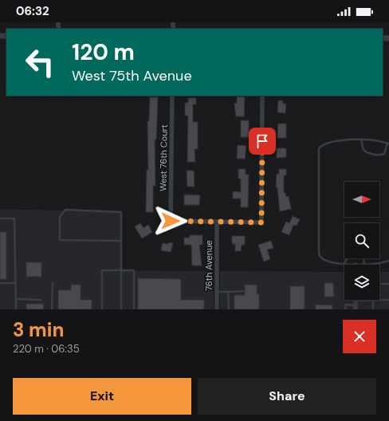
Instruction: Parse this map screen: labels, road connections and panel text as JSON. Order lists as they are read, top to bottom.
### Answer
{
  "streets": {
    "street": ["West 76th Court", "76th Avenue"]
  },
  "crossings": [
    ["West 76th Court", "76th Avenue"]
  ],
  "north": "right",
  "page": {
    "status": "06:32",
    "turn": ["120 m", "West 75th Avenue"],
    "heading": ["3 min", "220 m · 06:35"],
    "buttons": ["Exit", "Share"]
  }
}
